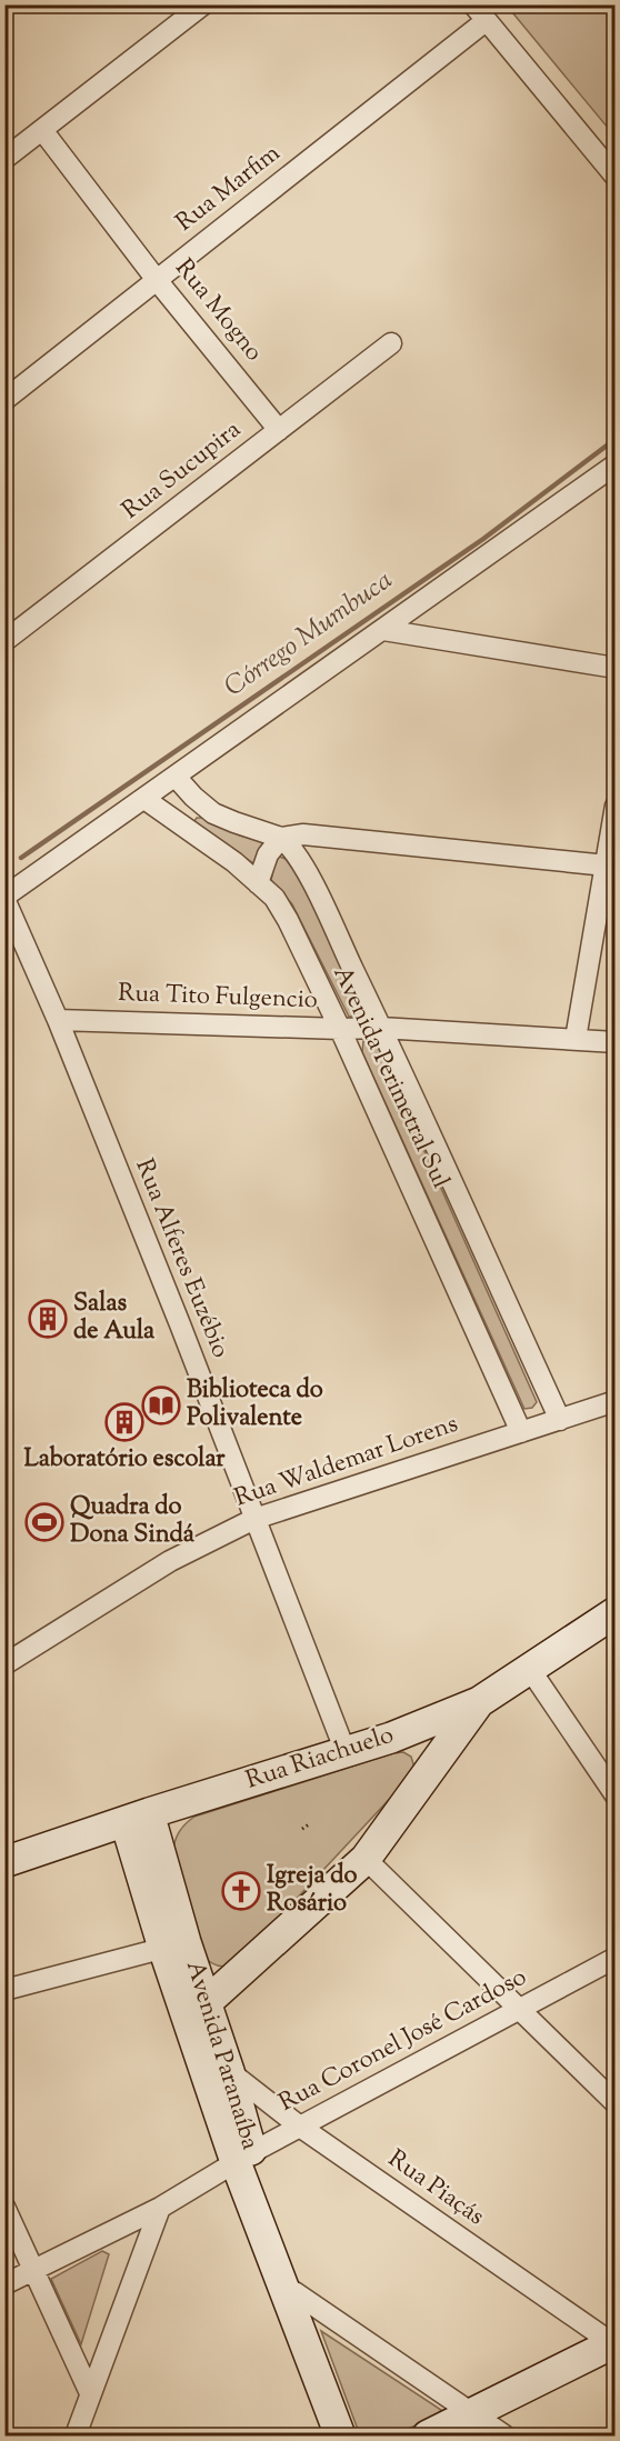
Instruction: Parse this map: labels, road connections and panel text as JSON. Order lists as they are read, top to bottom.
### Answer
{
  "streets": {
    "main road": ["Rua Riachuelo", "Avenida Paranaíba"],
    "street": [
      "Rua Marfim",
      "Rua Mogno",
      "Rua Sucupira",
      "Rua Tito Fulgencio",
      "Avenida Perimetral Sul",
      "Rua Alferes Euzébio",
      "Rua Waldemar Lorens",
      "Rua Coronel José Cardoso",
      "Rua Piaçás"
    ]
  },
  "crossings": [
    ["Rua Marfim", "Rua Mogno"],
    ["Rua Mogno", "Rua Sucupira"],
    ["Rua Tito Fulgencio", "Avenida Perimetral Sul"],
    ["Rua Tito Fulgencio", "Rua Alferes Euzébio"],
    ["Avenida Perimetral Sul", "Rua Waldemar Lorens"],
    ["Rua Alferes Euzébio", "Rua Waldemar Lorens"],
    ["Rua Alferes Euzébio", "Rua Riachuelo"],
    ["Rua Riachuelo", "Avenida Paranaíba"],
    ["Rua Coronel José Cardoso", "Avenida Paranaíba"],
    ["Rua Coronel José Cardoso", "Rua Piaçás"],
    ["Avenida Paranaíba", "Rua Piaçás"]
  ],
  "water": ["Córrego Mumbuca"],
  "places": {
    "building": ["Salas de Aula", "Laboratório escolar"],
    "library": ["Biblioteca do Polivalente"],
    "sports": ["Quadra do Dona Sindá"],
    "church": ["Igreja do Rosário"]
  }
}
